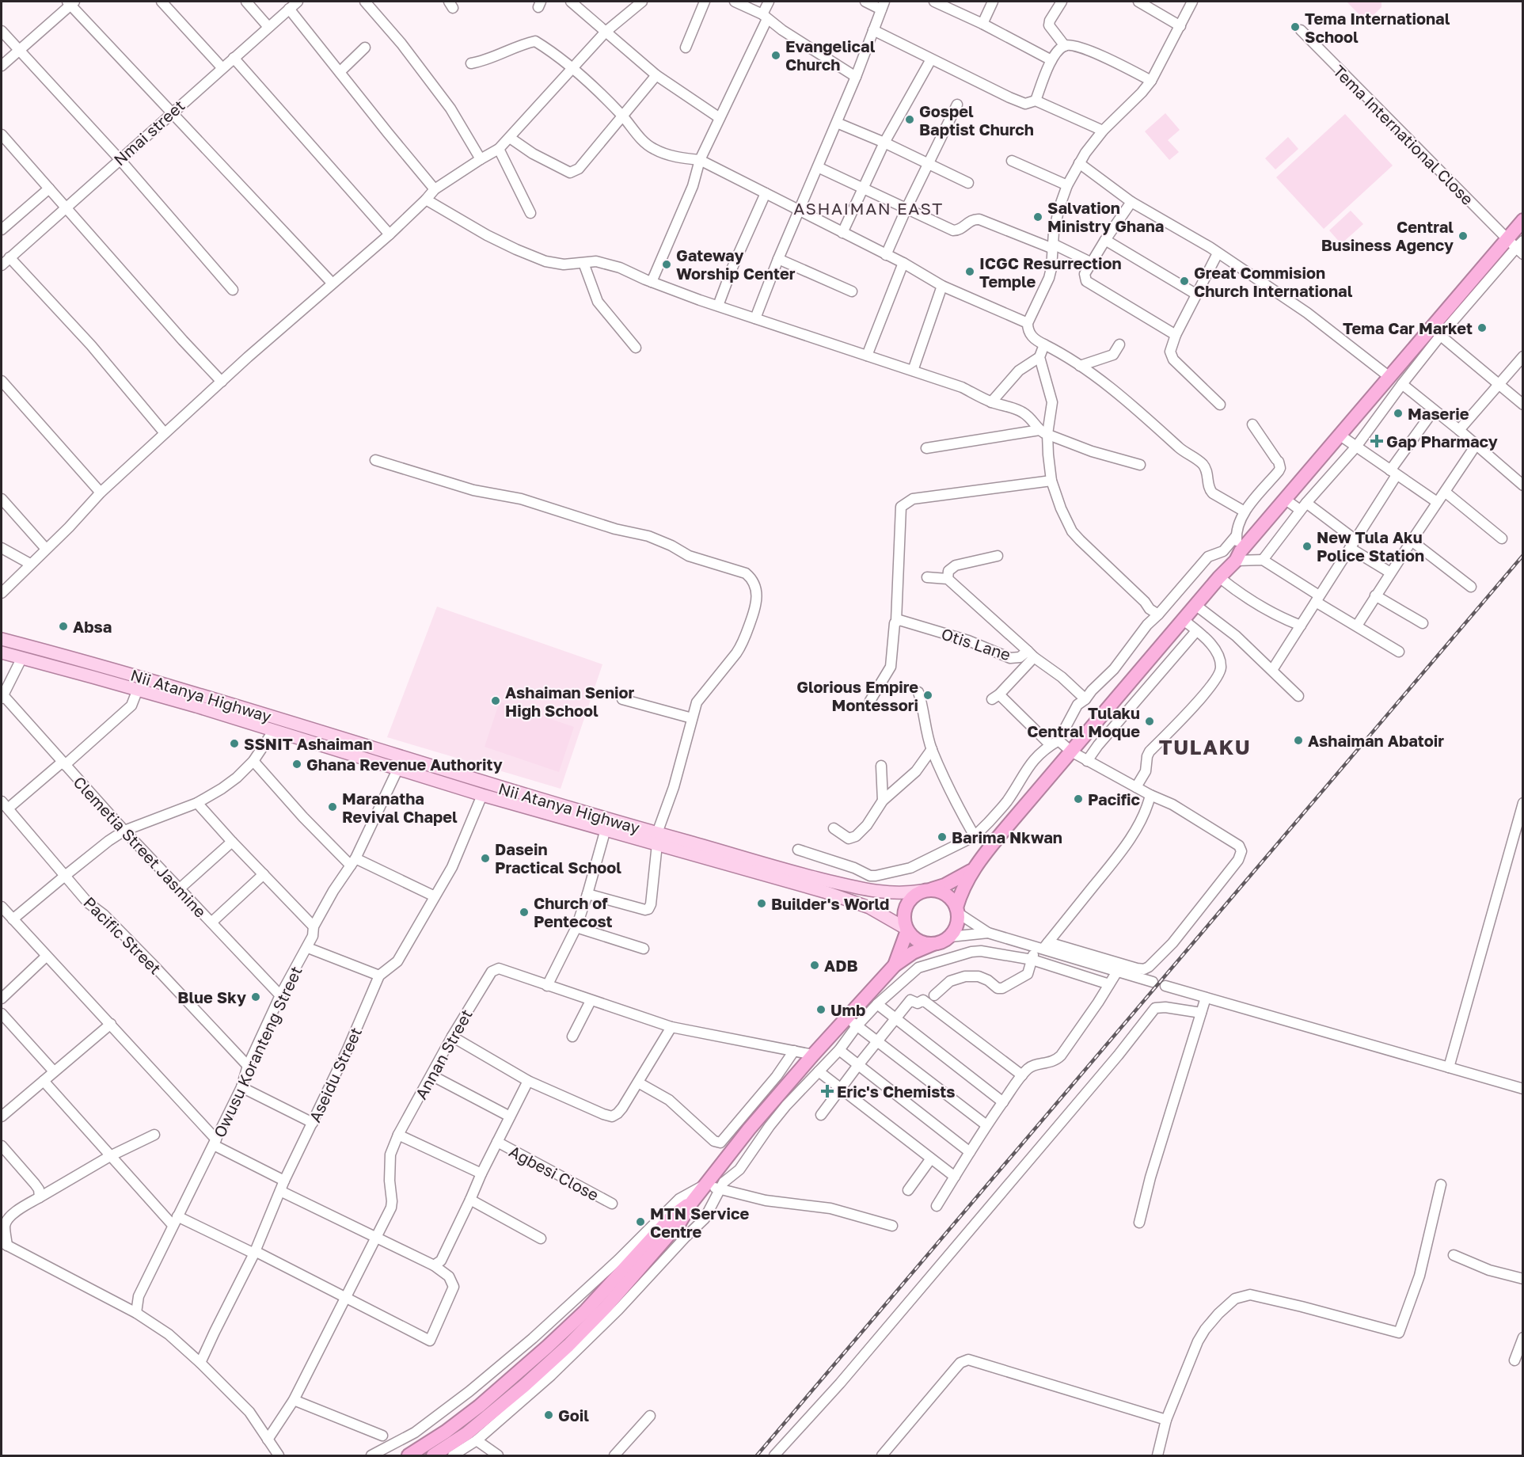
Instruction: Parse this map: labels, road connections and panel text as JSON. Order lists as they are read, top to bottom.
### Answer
{
  "streets": {
    "main road": ["Nii Atanya Highway"],
    "street": [
      "Nmai street",
      "Tema International Close",
      "Otis Lane",
      "Clemetia Street Jasmine",
      "Pacific Street",
      "Owusu Koranteng Street",
      "Annan Street",
      "Aseidu Street",
      "Agbesi Close"
    ]
  },
  "crossings": [
    ["Clemetia Street Jasmine", "Owusu Koranteng Street"],
    ["Pacific Street", "Owusu Koranteng Street"]
  ],
  "districts": ["ASHAIMAN EAST", "TULAKU"],
  "places": {
    "other": [
      "Tema International School",
      "Evangelical Church",
      "Gospel Baptist Church",
      "Salvation Ministry Ghana",
      "Central Business Agency",
      "Gateway Worship Center",
      "ICGC Resurrection Temple",
      "Great Commision Church International",
      "Tema Car Market",
      "Maserie",
      "New Tula Aku Police Station",
      "Absa",
      "Glorious Empire Montessori",
      "Ashaiman Senior High School",
      "Tulaku Central Moque",
      "Ashaiman Abatoir",
      "SSNIT Ashaiman",
      "Ghana Revenue Authority",
      "Pacific",
      "Maranatha Revival Chapel",
      "Barima Nkwan",
      "Dasein Practical School",
      "Builder's World",
      "Church of Pentecost",
      "ADB",
      "Blue Sky",
      "Umb",
      "MTN Service Centre",
      "Goil"
    ],
    "health": ["Gap Pharmacy", "Eric's Chemists"]
  }
}
